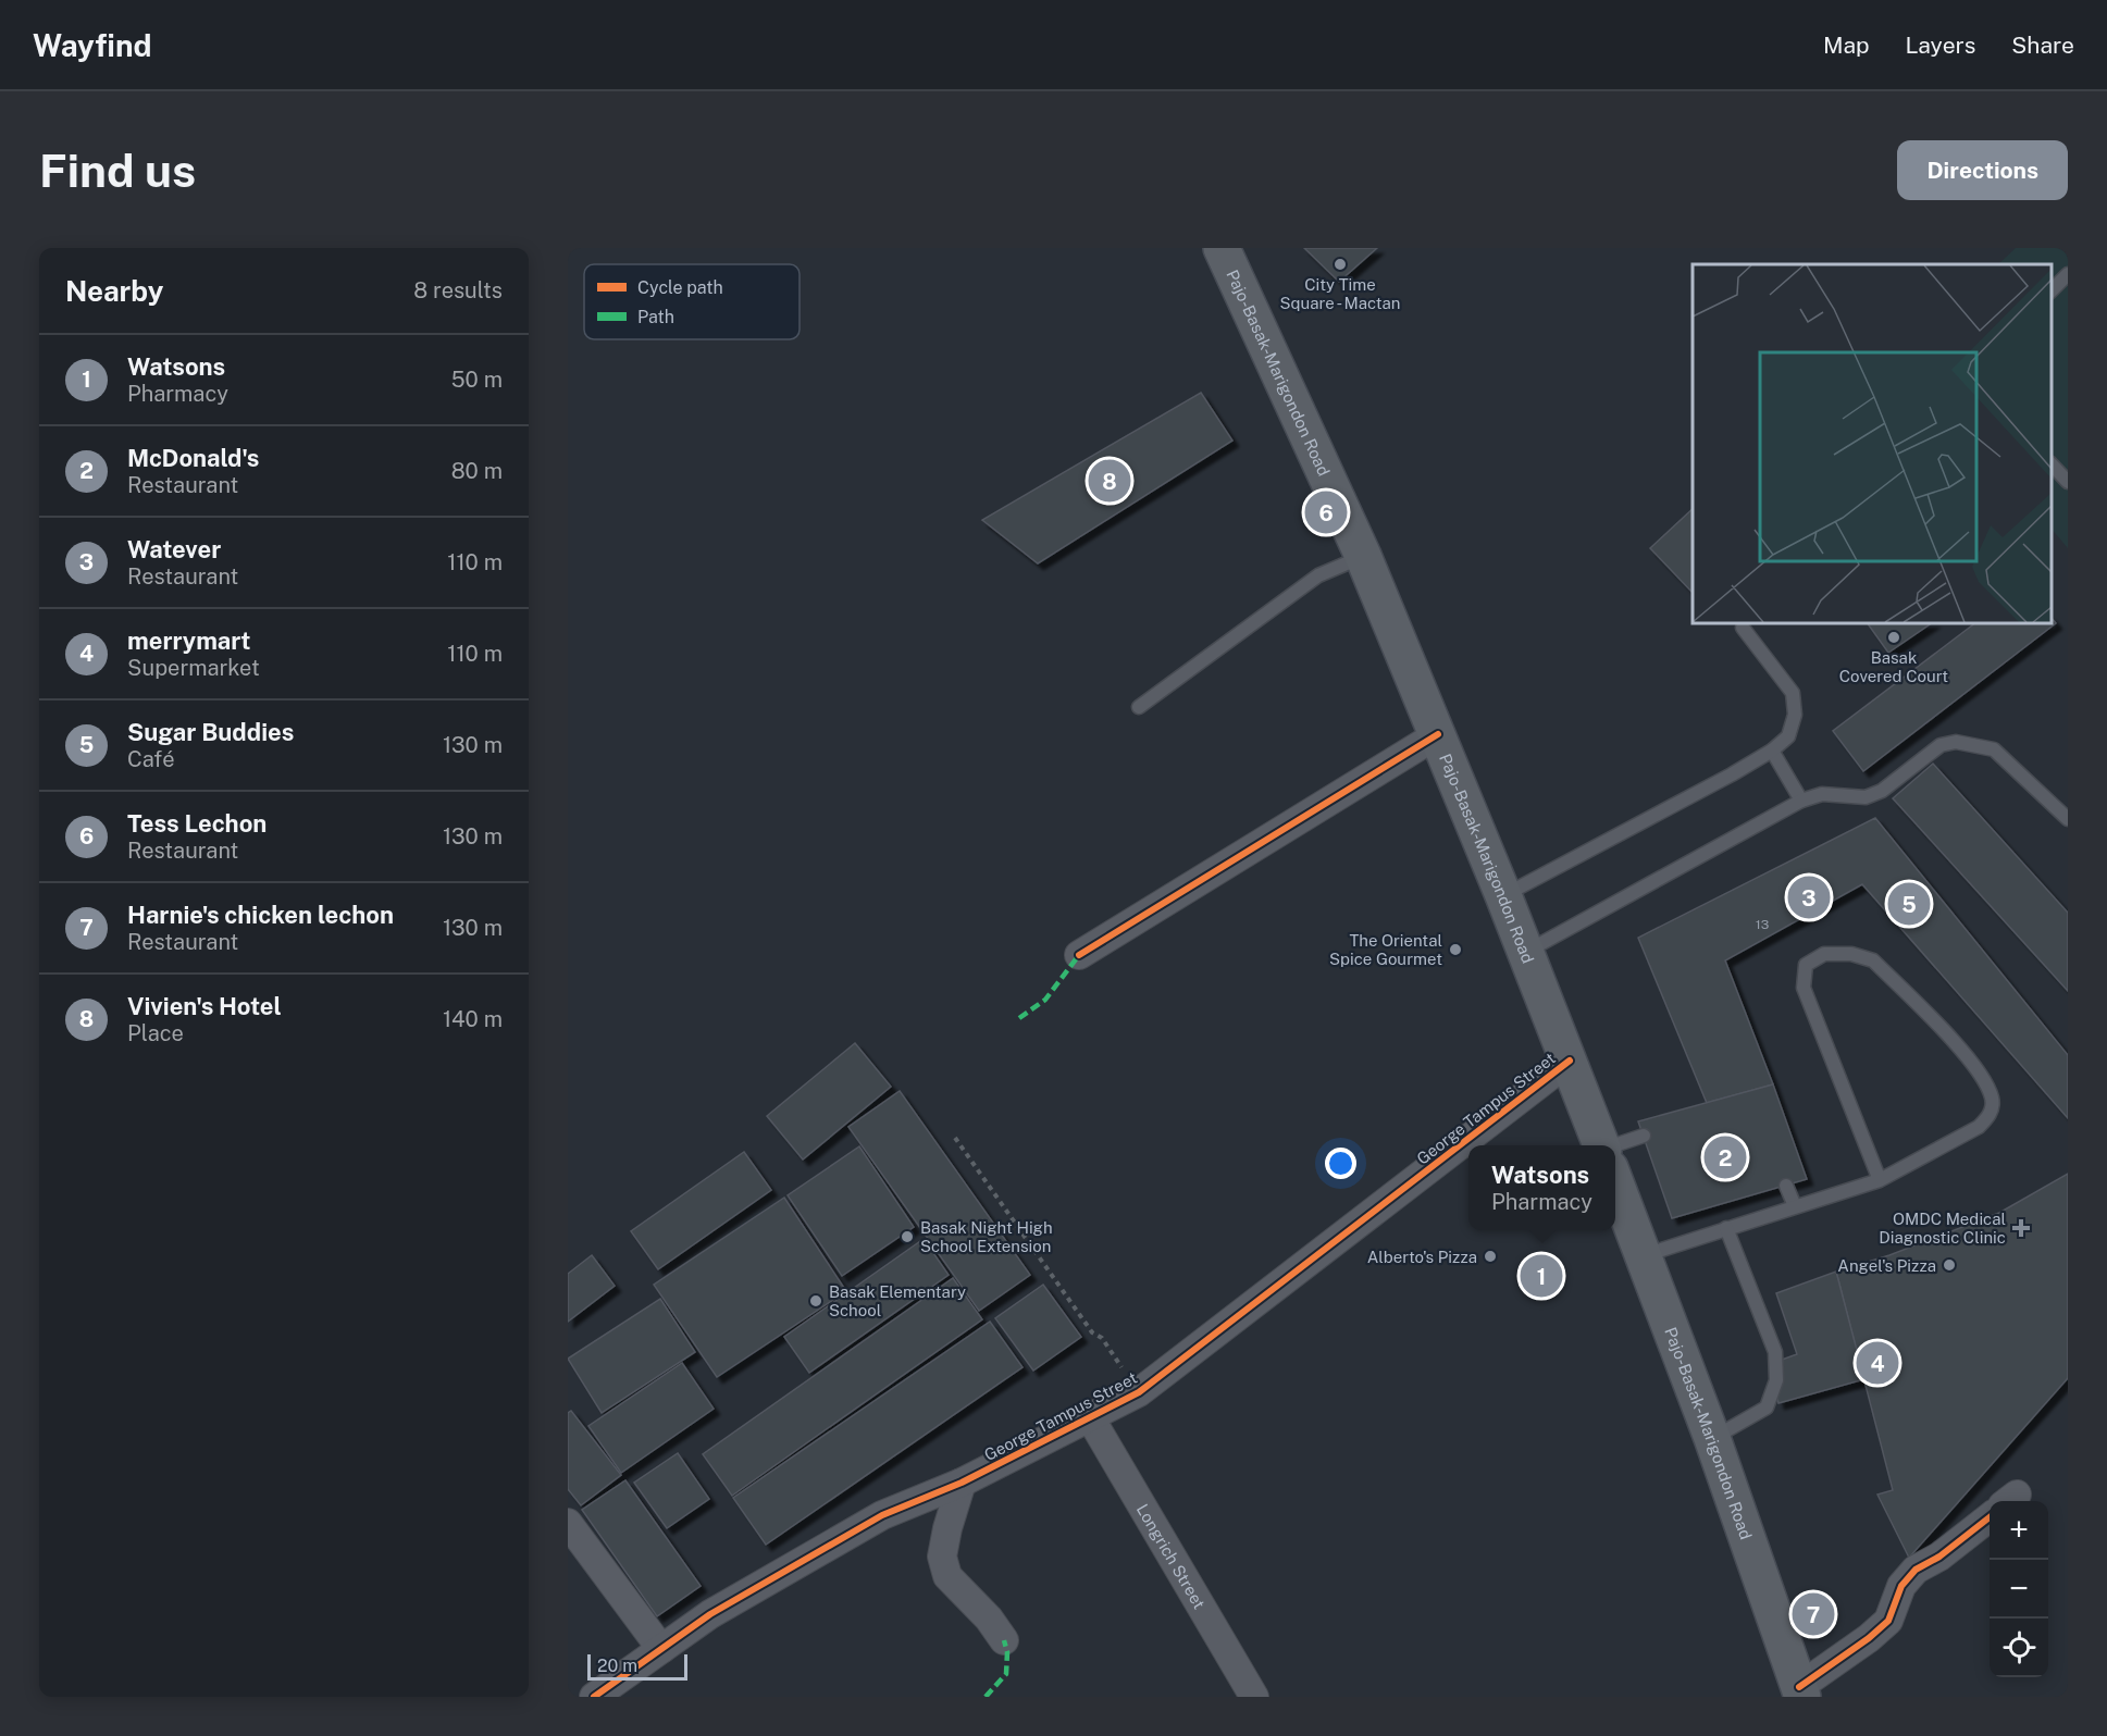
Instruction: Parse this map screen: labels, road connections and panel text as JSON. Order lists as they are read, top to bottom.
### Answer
{
  "streets": {
    "main road": ["Pajo-Basak-Marigondon Road"],
    "street": ["George Tampus Street", "Longrich Street"]
  },
  "crossings": [
    ["Pajo-Basak-Marigondon Road", "George Tampus Street"],
    ["George Tampus Street", "Longrich Street"]
  ],
  "places": {
    "other": [
      "City Time Square - Mactan",
      "Basak Covered Court",
      "The Oriental Spice Gourmet",
      "Basak Night High School Extension",
      "Alberto's Pizza",
      "Angel's Pizza",
      "Basak Elementary School"
    ],
    "health": ["OMDC Medical Diagnostic Clinic"]
  },
  "house_numbers": ["13"],
  "legend": ["Cycle path", "Path"],
  "scale_bar": "20 m",
  "page": {
    "header": "Wayfind",
    "nav": ["Map", "Layers", "Share"],
    "buttons": "Directions",
    "title": "Find us",
    "heading": ["Nearby", "8 results"],
    "list": [
      {
        "mark": "1",
        "name": "Watsons",
        "note": "Pharmacy",
        "value": "50 m"
      },
      {
        "mark": "2",
        "name": "McDonald's",
        "note": "Restaurant",
        "value": "80 m"
      },
      {
        "mark": "3",
        "name": "Watever",
        "note": "Restaurant",
        "value": "110 m"
      },
      {
        "mark": "4",
        "name": "merrymart",
        "note": "Supermarket",
        "value": "110 m"
      },
      {
        "mark": "5",
        "name": "Sugar Buddies",
        "note": "Café",
        "value": "130 m"
      },
      {
        "mark": "6",
        "name": "Tess Lechon",
        "note": "Restaurant",
        "value": "130 m"
      },
      {
        "mark": "7",
        "name": "Harnie's chicken lechon",
        "note": "Restaurant",
        "value": "130 m"
      },
      {
        "mark": "8",
        "name": "Vivien's Hotel",
        "note": "Place",
        "value": "140 m"
      }
    ],
    "pins": [
      "8",
      "6",
      "3",
      "5",
      "2",
      "1",
      "4",
      "7"
    ],
    "popup": ["Watsons", "Pharmacy"],
    "map_buttons": ["+", "−"],
    "scale": "20 m"
  }
}
